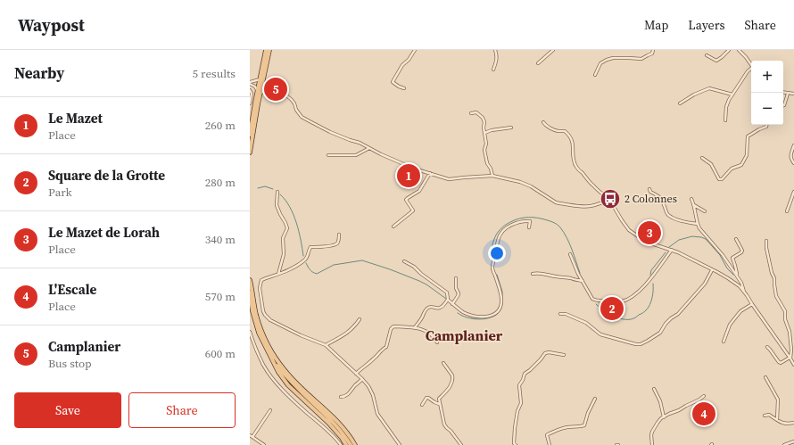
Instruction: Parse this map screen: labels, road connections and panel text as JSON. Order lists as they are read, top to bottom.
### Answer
{
  "districts": ["Camplanier"],
  "places": {
    "bus stop": ["2 Colonnes"]
  },
  "page": {
    "header": "Waypost",
    "nav": ["Map", "Layers", "Share"],
    "heading": ["Nearby", "5 results"],
    "map_buttons": ["+", "−"],
    "pins": [
      "5",
      "1",
      "3",
      "2",
      "4"
    ],
    "list": [
      {
        "mark": "1",
        "name": "Le Mazet",
        "note": "Place",
        "value": "260 m"
      },
      {
        "mark": "2",
        "name": "Square de la Grotte",
        "note": "Park",
        "value": "280 m"
      },
      {
        "mark": "3",
        "name": "Le Mazet de Lorah",
        "note": "Place",
        "value": "340 m"
      },
      {
        "mark": "4",
        "name": "L'Escale",
        "note": "Place",
        "value": "570 m"
      },
      {
        "mark": "5",
        "name": "Camplanier",
        "note": "Bus stop",
        "value": "600 m"
      }
    ],
    "buttons": ["Save", "Share"]
  }
}
